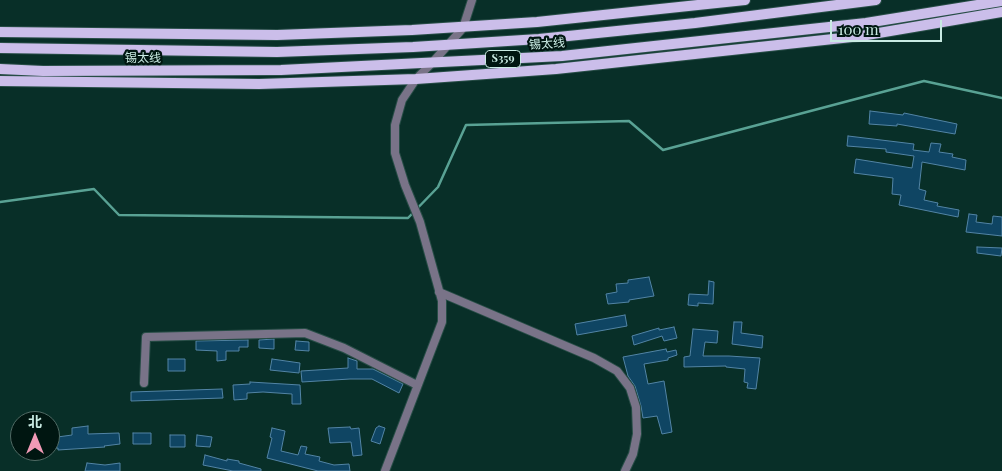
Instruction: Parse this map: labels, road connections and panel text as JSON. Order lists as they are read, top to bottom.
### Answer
{
  "streets": {
    "main road": ["锡太线", "S359"]
  },
  "scale_bar": "100 m",
  "north": "top"
}
